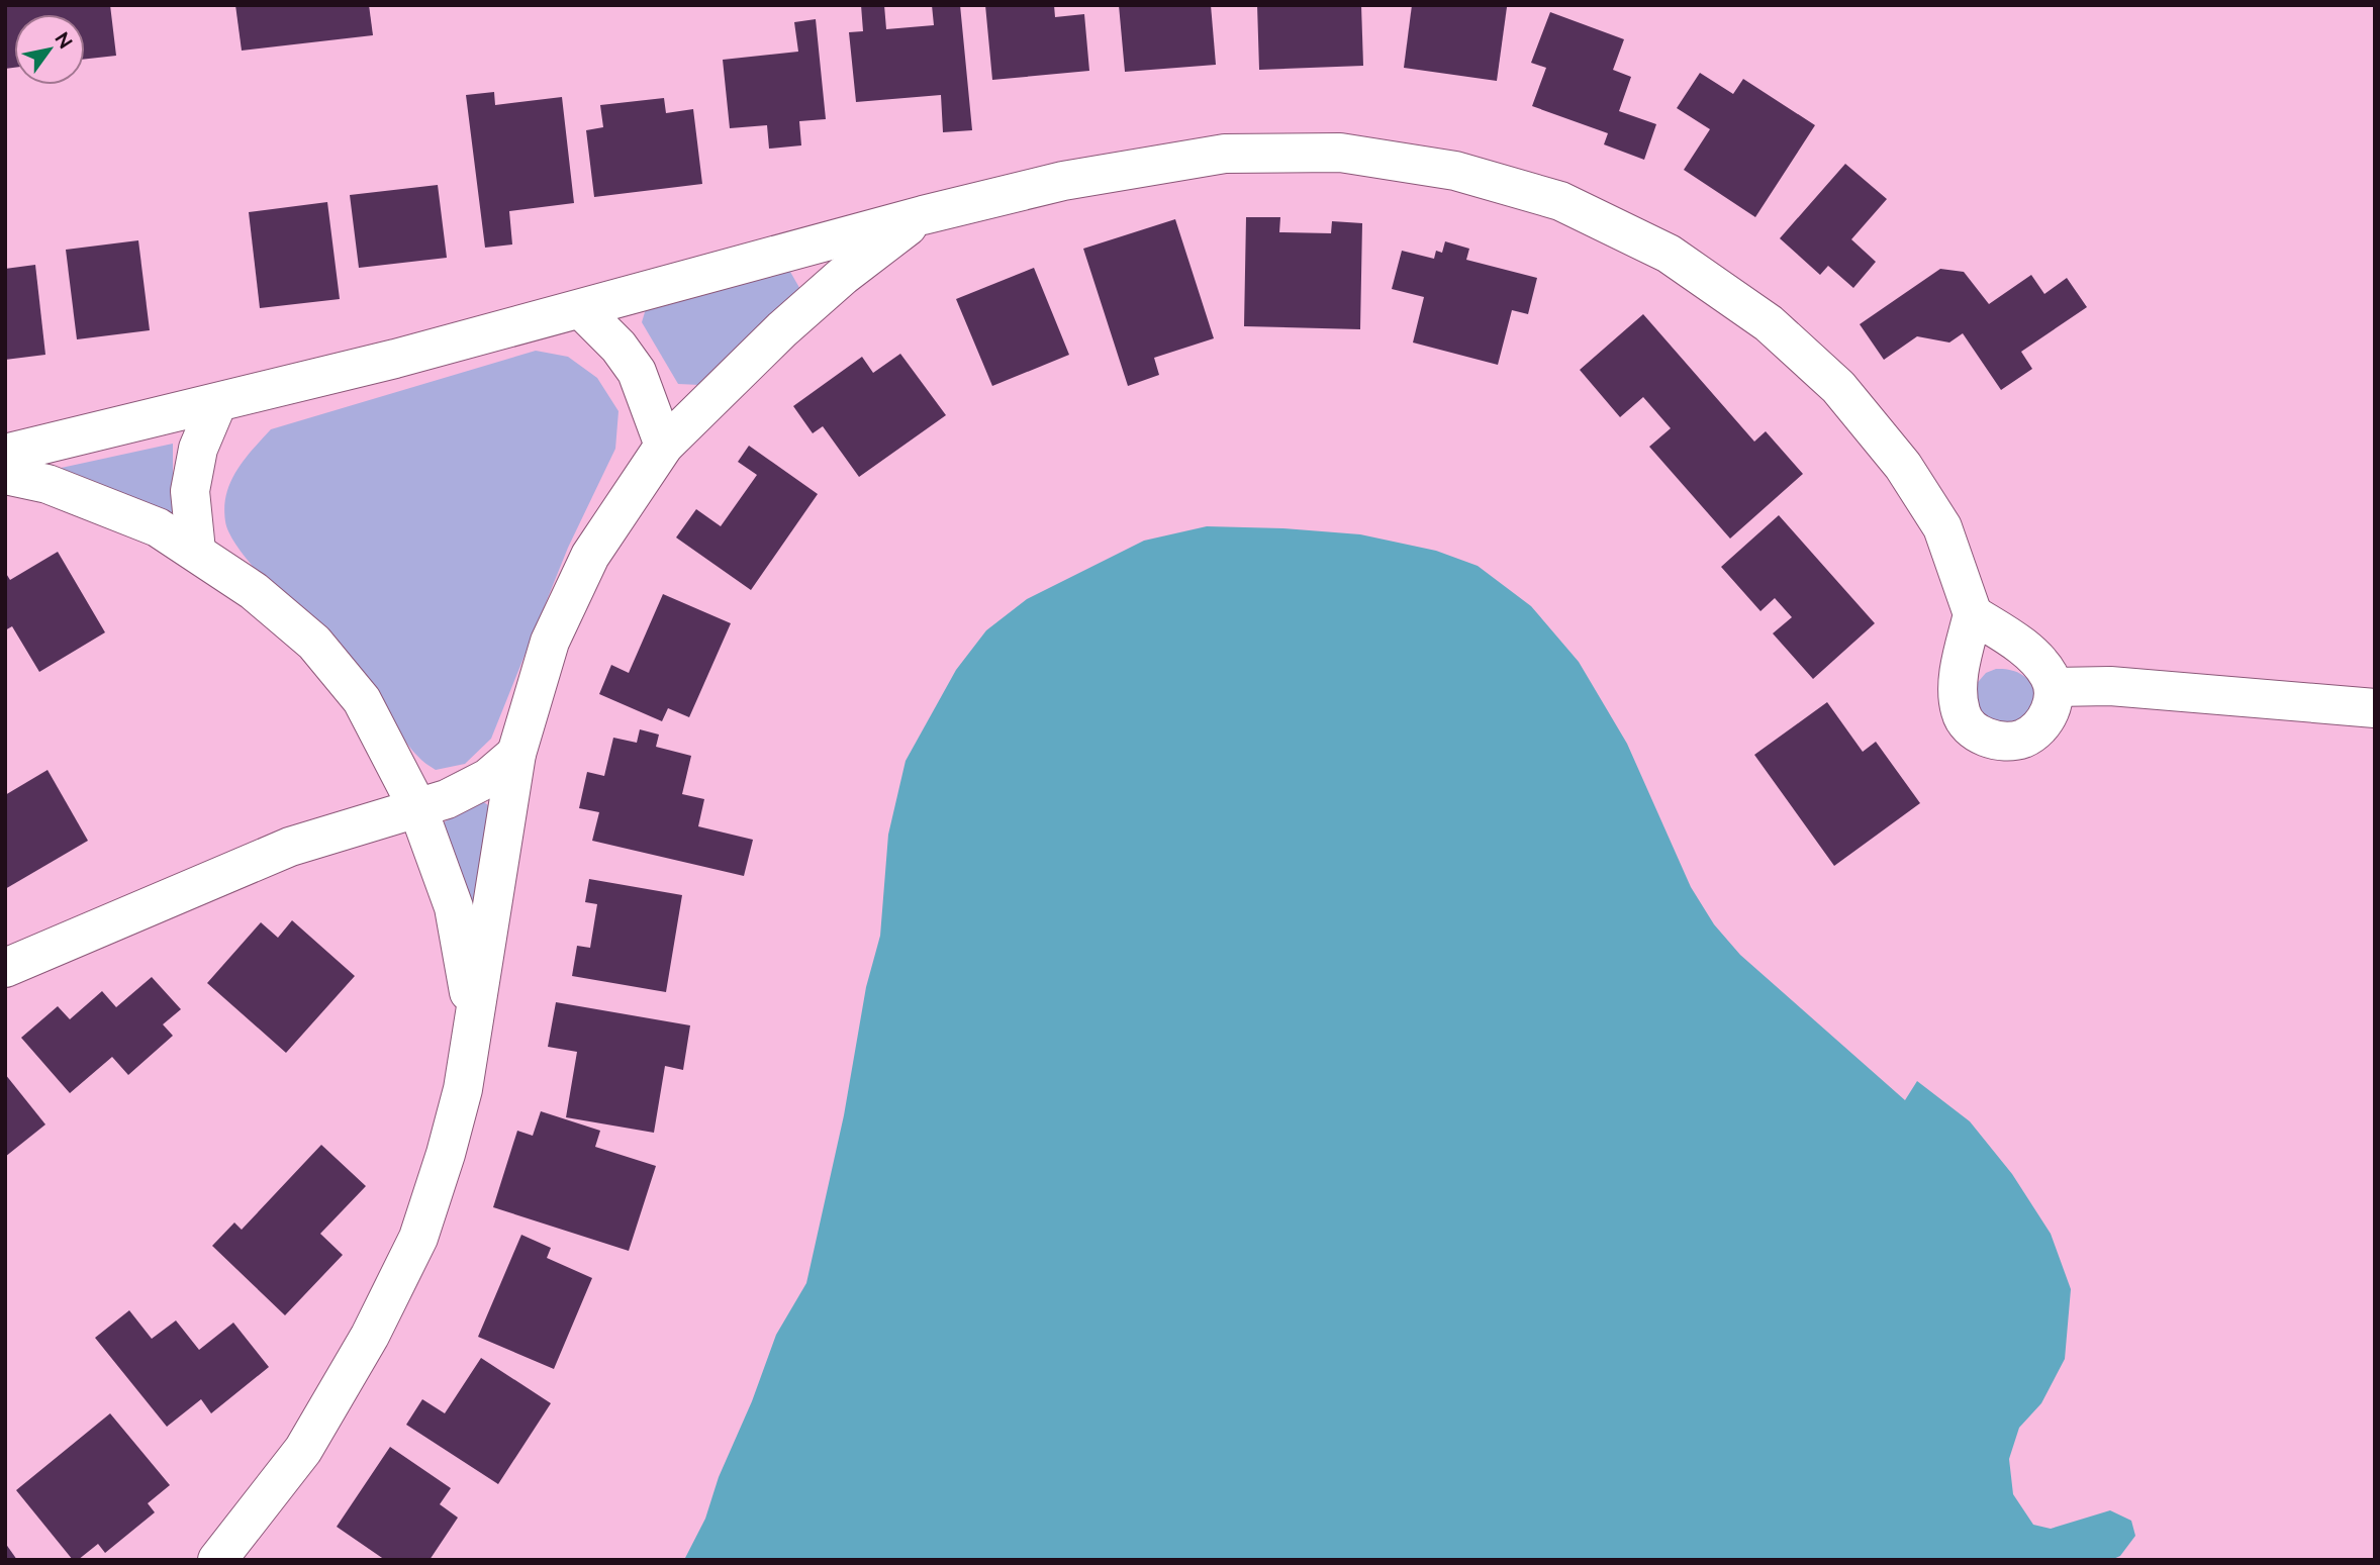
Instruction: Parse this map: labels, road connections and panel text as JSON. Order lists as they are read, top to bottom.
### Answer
{
  "north": "top right"
}
